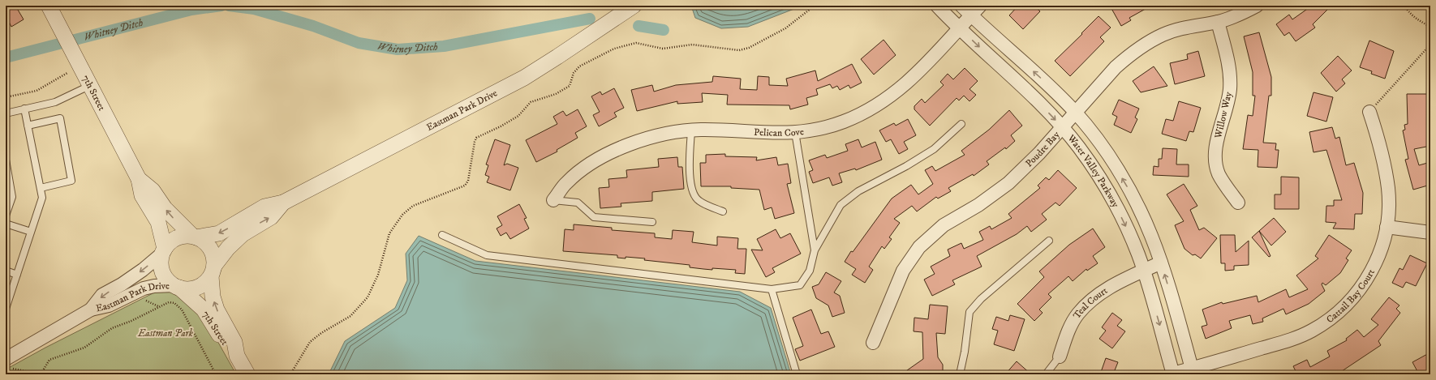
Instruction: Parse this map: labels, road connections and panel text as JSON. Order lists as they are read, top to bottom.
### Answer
{
  "streets": {
    "street": [
      "7th Street",
      "Eastman Park Drive",
      "Willow Way",
      "Pelican Cove",
      "Poudre Bay",
      "Water Valley Parkway",
      "Cattail Bay Court",
      "Teal Court"
    ]
  },
  "crossings": [
    ["7th Street", "Eastman Park Drive"],
    ["Willow Way", "Poudre Bay"],
    ["Pelican Cove", "Water Valley Parkway"],
    ["Poudre Bay", "Water Valley Parkway"],
    ["Water Valley Parkway", "Cattail Bay Court"],
    ["Water Valley Parkway", "Teal Court"]
  ],
  "water": ["Whitney Ditch"],
  "parks": ["Eastman Park"]
}
